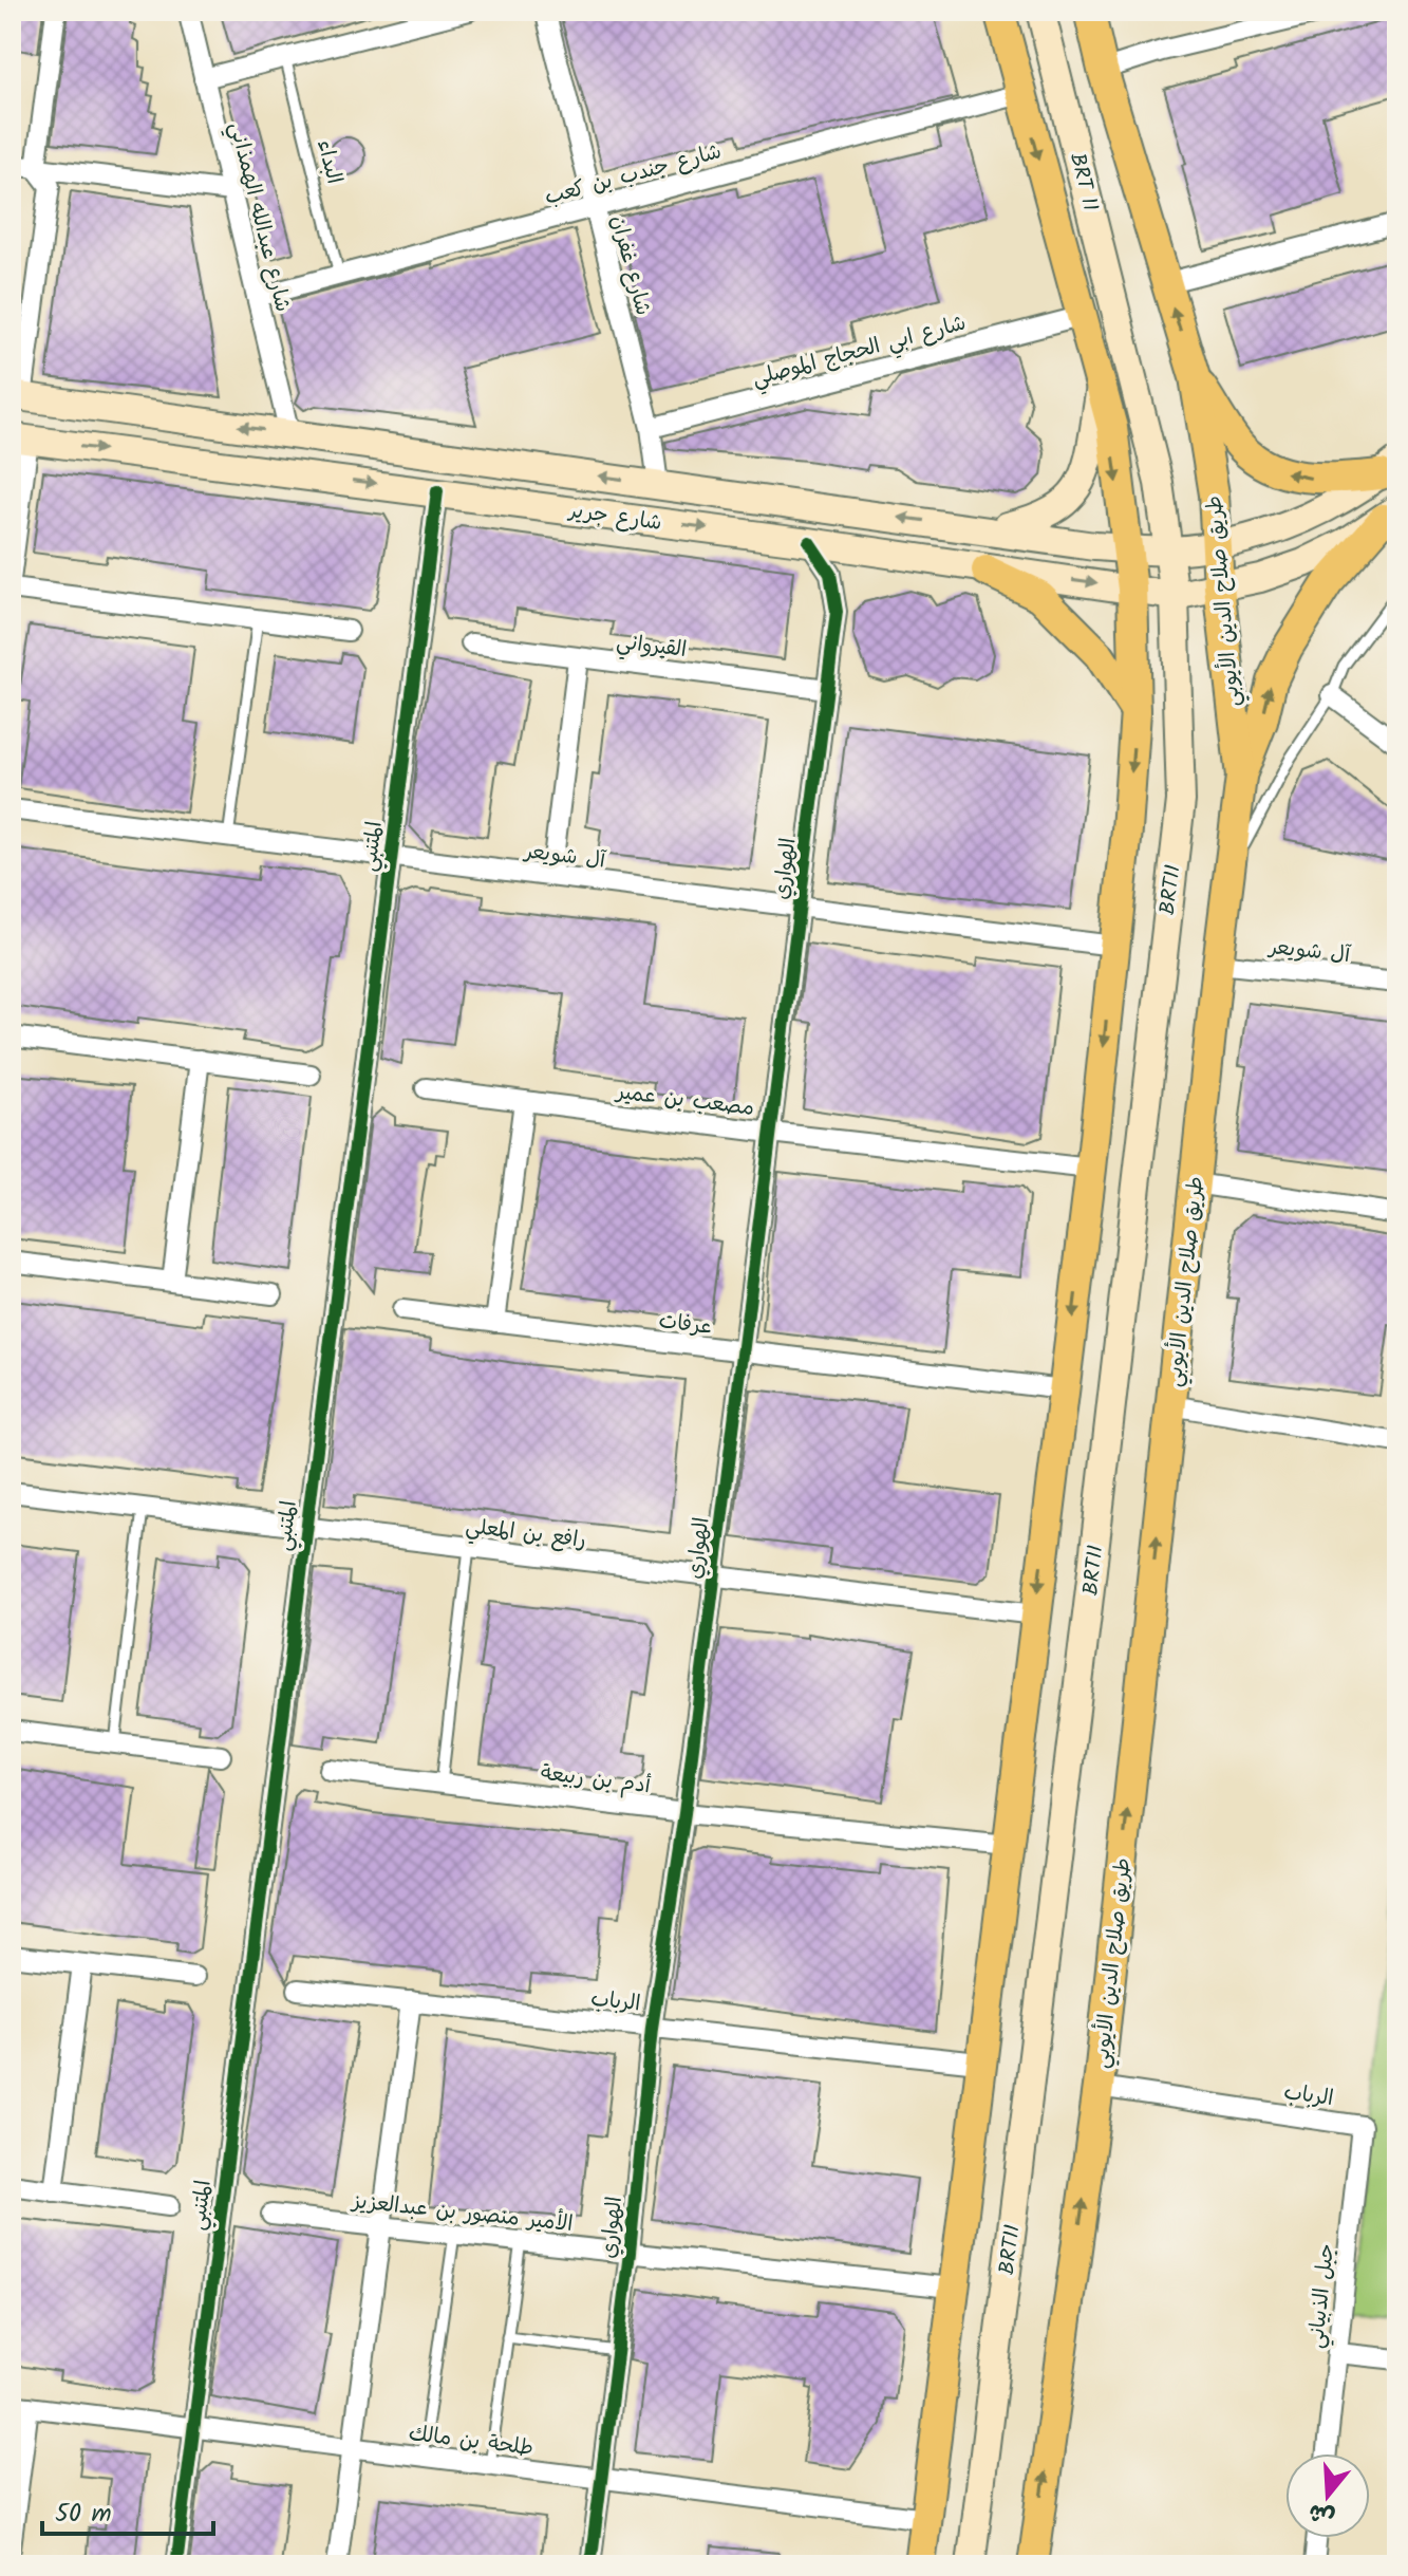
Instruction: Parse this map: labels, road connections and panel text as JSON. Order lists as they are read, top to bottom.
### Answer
{
  "streets": {
    "main road": [
      "BRT 11",
      "شارع جرير",
      "طريق صلاح الدين الأيوبي",
      "BRT11"
    ],
    "street": [
      "شارع جندب بن كعب",
      "شارع عبدالله الهمذاني",
      "شارع غفران",
      "شارع ابي الحجاج الموصلي",
      "القيرواني",
      "المتنبي",
      "آل شويعر",
      "الهواري",
      "مصعب بن عمير",
      "عرفات",
      "رافع بن المعلي",
      "أدم بن ربيعة",
      "الرباب",
      "الأمير منصور بن عبدالعزيز",
      "جبل الذبياني",
      "طلحة بن مالك"
    ],
    "lane": ["البداء"]
  },
  "crossings": [
    ["البداء", "شارع جندب بن كعب"],
    ["شارع جندب بن كعب", "شارع عبدالله الهمذاني"],
    ["شارع جندب بن كعب", "شارع غفران"],
    ["BRT 11", "BRT11"],
    ["شارع عبدالله الهمذاني", "شارع جرير"],
    ["شارع غفران", "شارع ابي الحجاج الموصلي"],
    ["شارع غفران", "شارع جرير"],
    ["شارع جرير", "طريق صلاح الدين الأيوبي"],
    ["شارع جرير", "المتنبي"],
    ["شارع جرير", "الهواري"],
    ["شارع جرير", "BRT11"],
    ["طريق صلاح الدين الأيوبي", "آل شويعر"],
    ["طريق صلاح الدين الأيوبي", "الرباب"],
    ["القيرواني", "الهواري"],
    ["المتنبي", "آل شويعر"],
    ["المتنبي", "رافع بن المعلي"],
    ["المتنبي", "طلحة بن مالك"],
    ["آل شويعر", "الهواري"],
    ["الهواري", "مصعب بن عمير"],
    ["الهواري", "عرفات"],
    ["الهواري", "رافع بن المعلي"],
    ["الهواري", "أدم بن ربيعة"],
    ["الهواري", "الرباب"],
    ["الهواري", "الأمير منصور بن عبدالعزيز"],
    ["الهواري", "طلحة بن مالك"],
    ["الرباب", "جبل الذبياني"]
  ],
  "scale_bar": "50 m",
  "north": "bottom"
}
